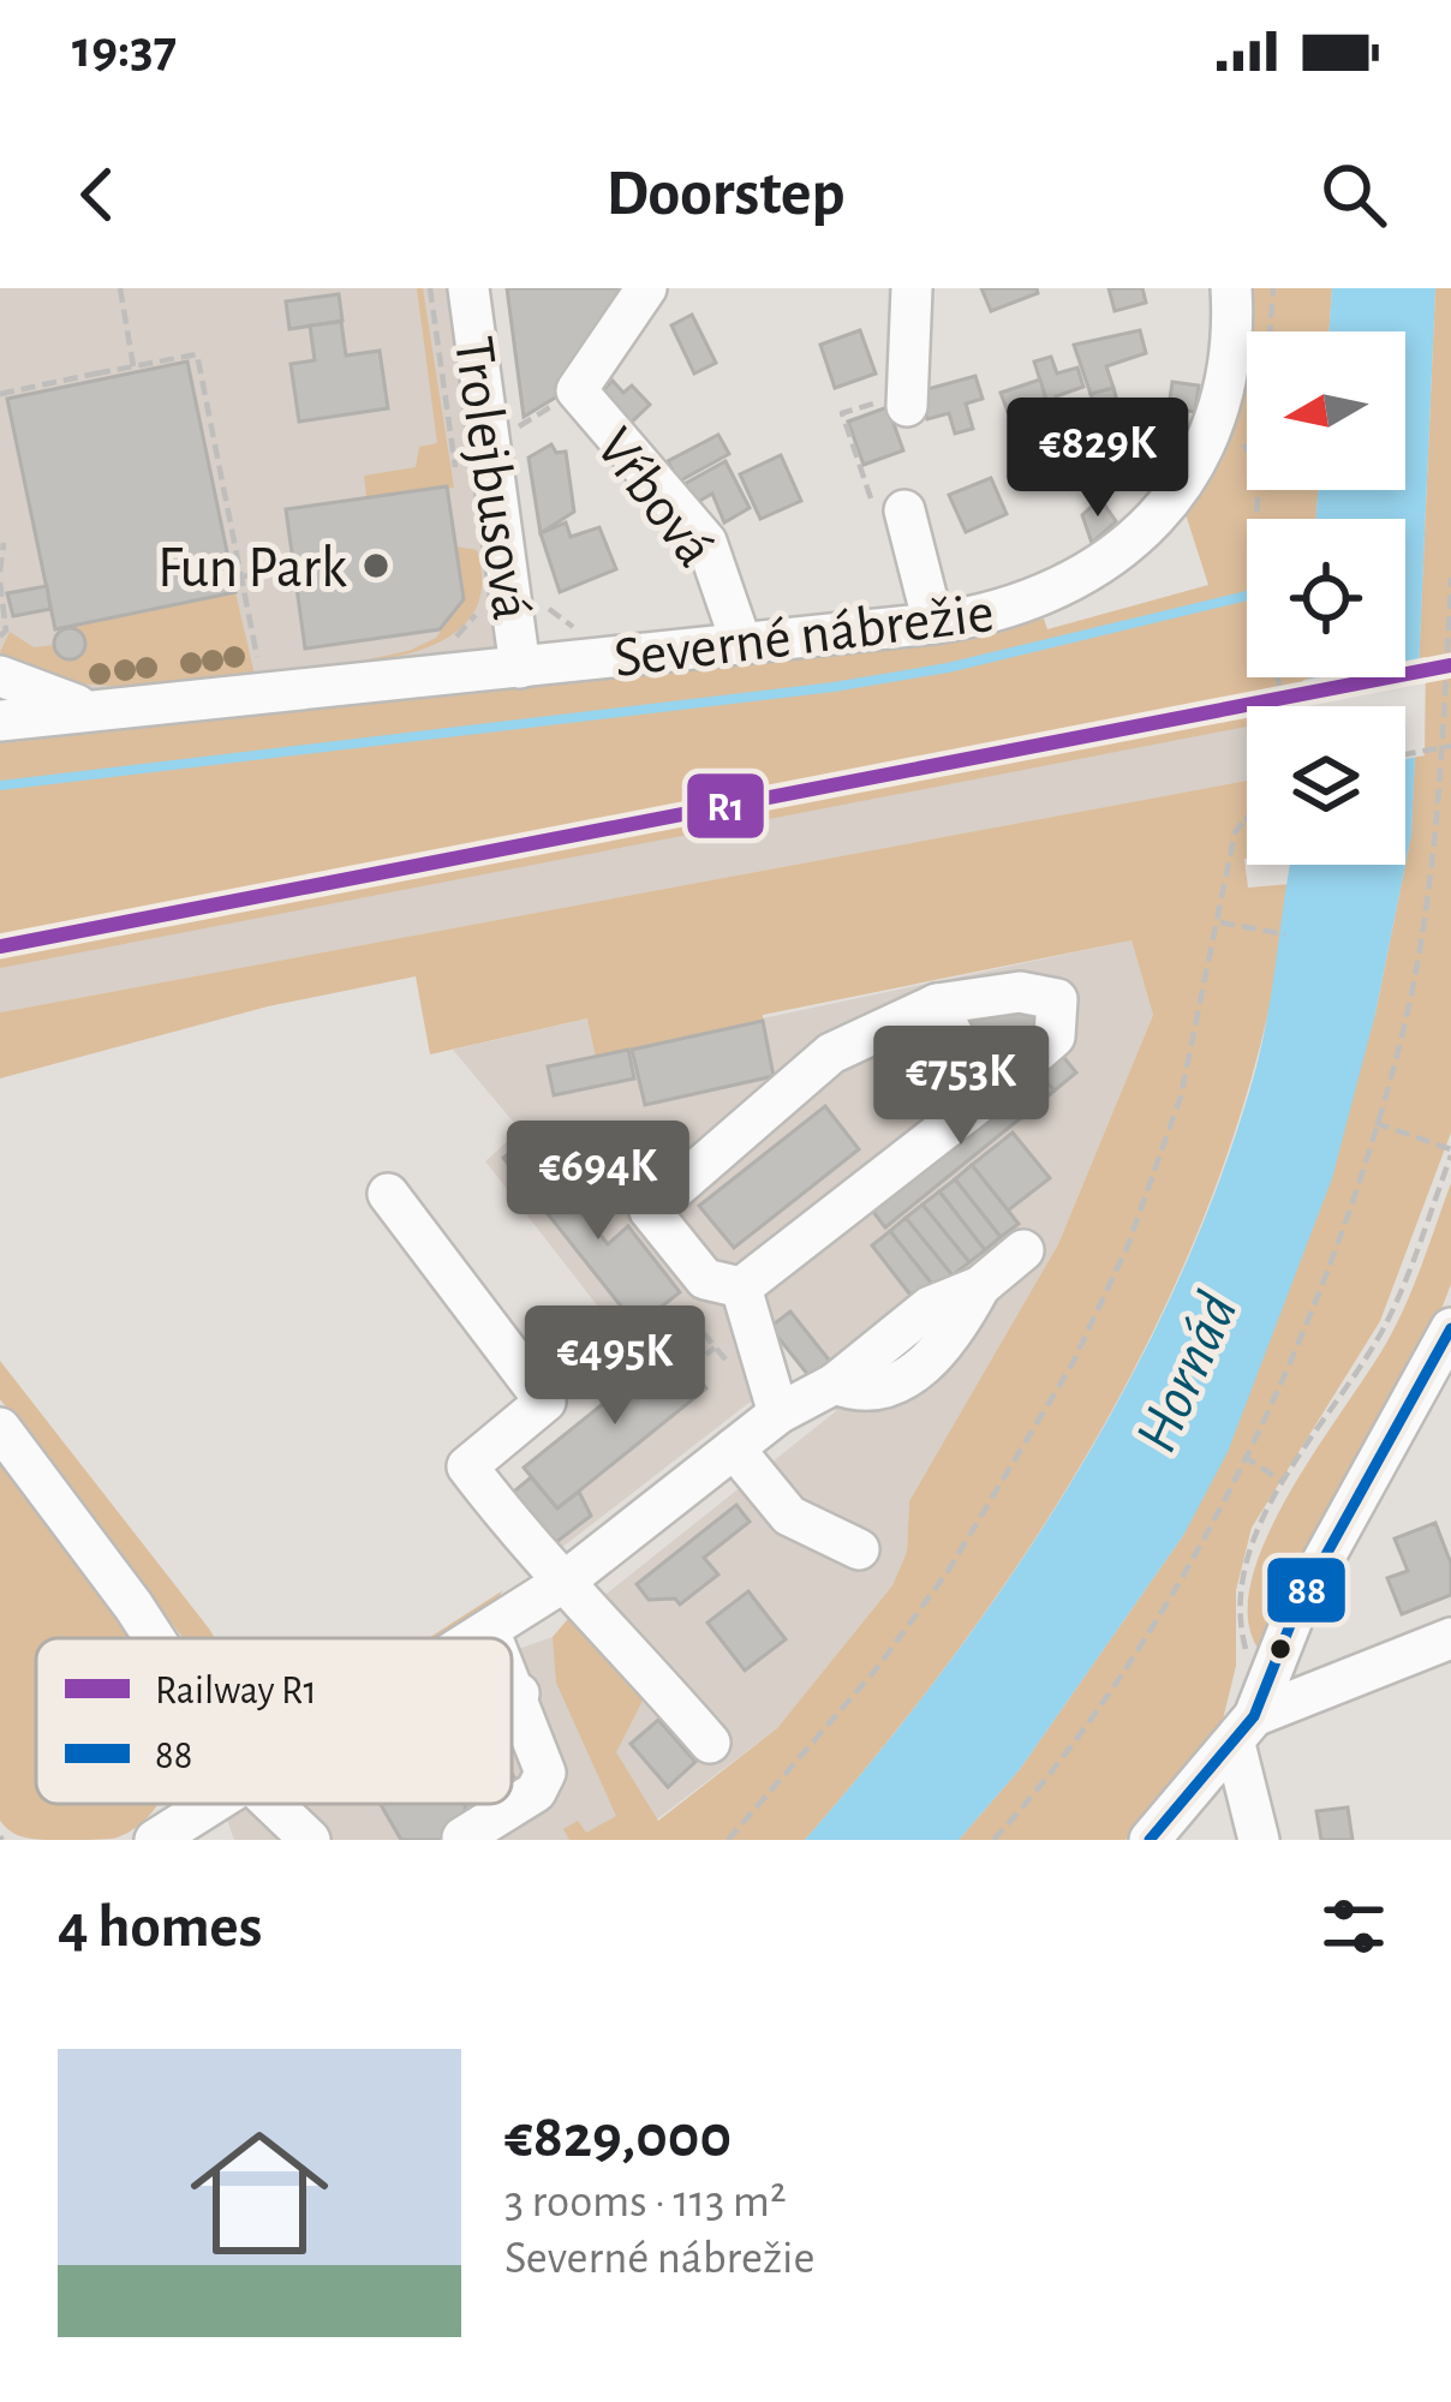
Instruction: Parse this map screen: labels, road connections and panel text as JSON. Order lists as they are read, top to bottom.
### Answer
{
  "streets": {
    "street": ["Trolejbusová", "Vŕbová", "Severné nábrežie"]
  },
  "crossings": [
    ["Trolejbusová", "Severné nábrežie"],
    ["Vŕbová", "Severné nábrežie"]
  ],
  "water": ["Hornád"],
  "places": ["Fun Park"],
  "lines": ["rail line R1", "transit line 88"],
  "legend": ["Railway R1", "88"],
  "north": "left",
  "page": {
    "status": "19:37",
    "header": "Doorstep",
    "price": [
      "€829K",
      "€753K",
      "€694K",
      "€495K"
    ],
    "heading": "4 homes",
    "list": [
      {
        "name": "€829,000",
        "note": "3 rooms · 113 m² · Severné nábrežie"
      }
    ]
  }
}
